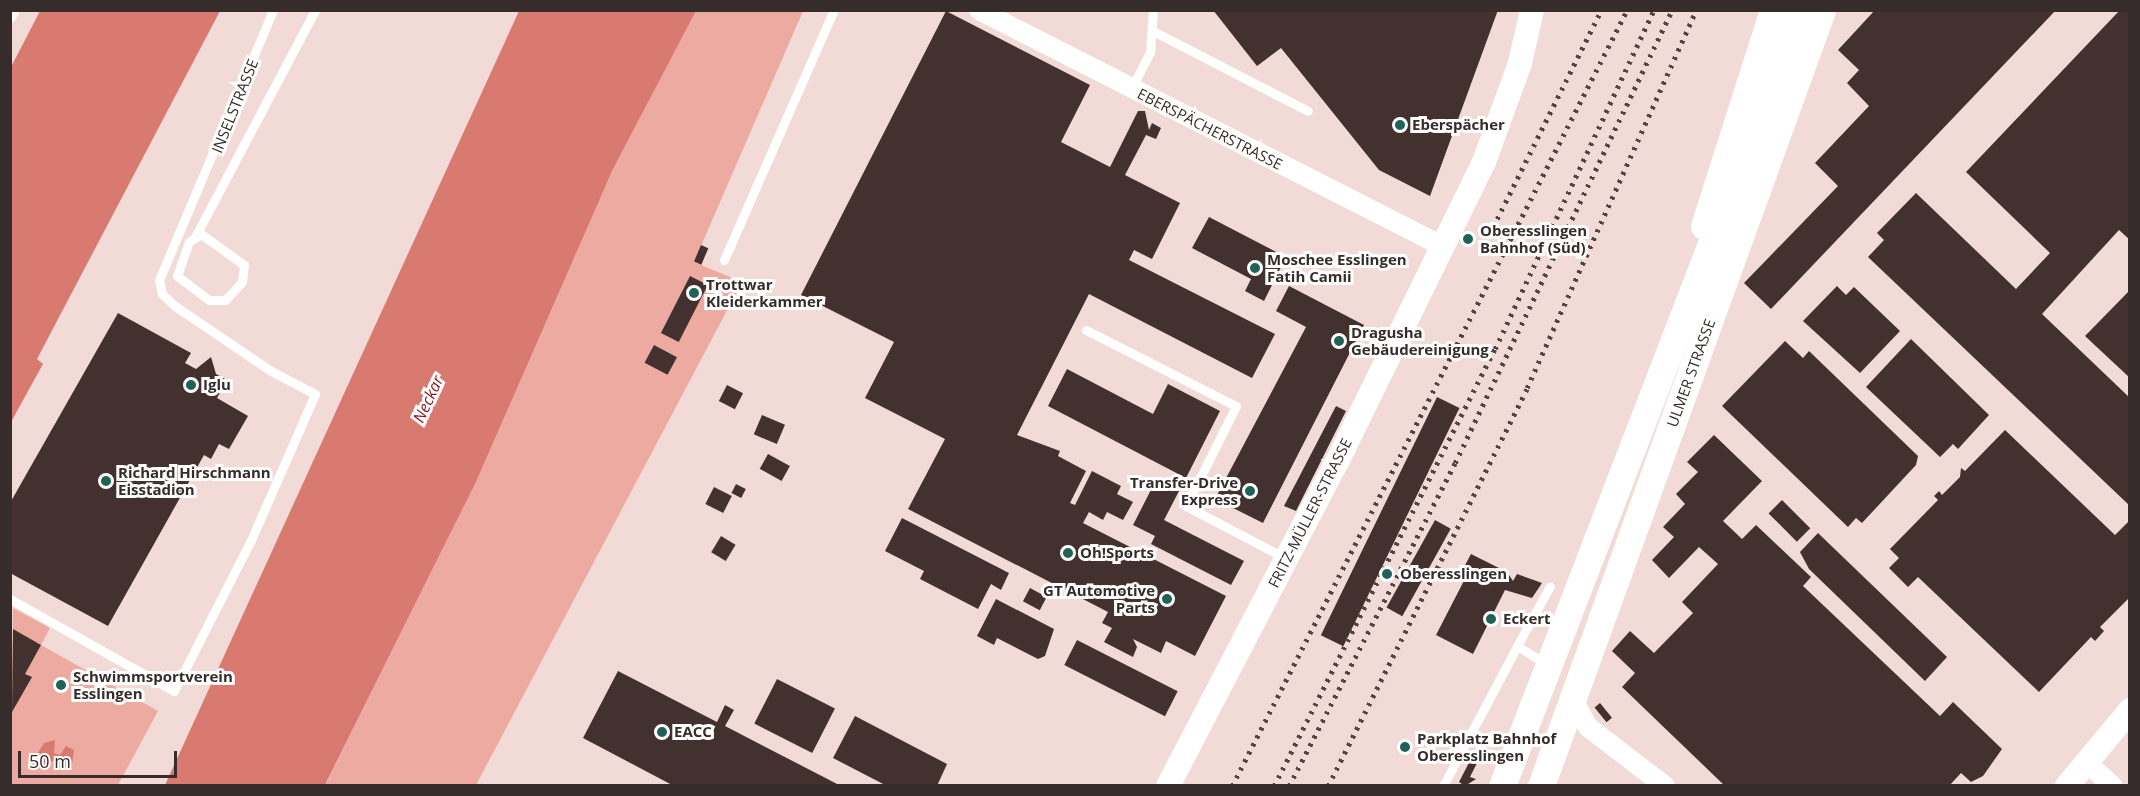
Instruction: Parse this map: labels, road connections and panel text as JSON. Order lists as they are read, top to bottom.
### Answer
{
  "streets": {
    "main road": ["ULMER STRASSE"],
    "street": ["EBERSPÄCHERSTRASSE", "FRITZ-MÜLLER-STRASSE"],
    "lane": ["INSELSTRASSE"]
  },
  "crossings": [
    ["EBERSPÄCHERSTRASSE", "FRITZ-MÜLLER-STRASSE"]
  ],
  "water": ["Neckar"],
  "places": [
    "Eberspächer",
    "Oberesslingen Bahnhof (Süd)",
    "Moschee Esslingen Fatih Camii",
    "Trottwar Kleiderkammer",
    "Dragusha Gebäudereinigung",
    "Iglu",
    "Richard Hirschmann Eisstadion",
    "Transfer-Drive Express",
    "Oh!Sports",
    "Oberesslingen",
    "GT Automotive Parts",
    "Eckert",
    "Schwimmsportverein Esslingen",
    "EACC",
    "Parkplatz Bahnhof Oberesslingen"
  ],
  "scale_bar": "50 m"
}
